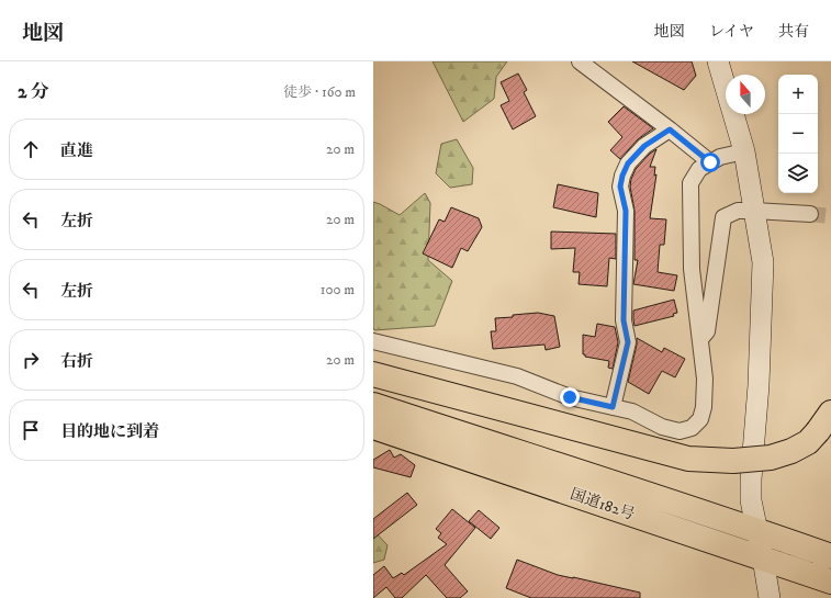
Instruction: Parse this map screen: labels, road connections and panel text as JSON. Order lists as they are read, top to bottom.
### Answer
{
  "streets": {
    "highway": ["国道182号"]
  },
  "north": "top",
  "page": {
    "header": "地図",
    "nav": ["地図", "レイヤ", "共有"],
    "heading": ["2 分", "徒歩 · 160 m"],
    "map_buttons": ["+", "−"],
    "list": [
      ["直進", "20 m"],
      ["左折", "20 m"],
      ["左折", "100 m"],
      ["右折", "20 m"],
      "目的地に到着"
    ]
  }
}
